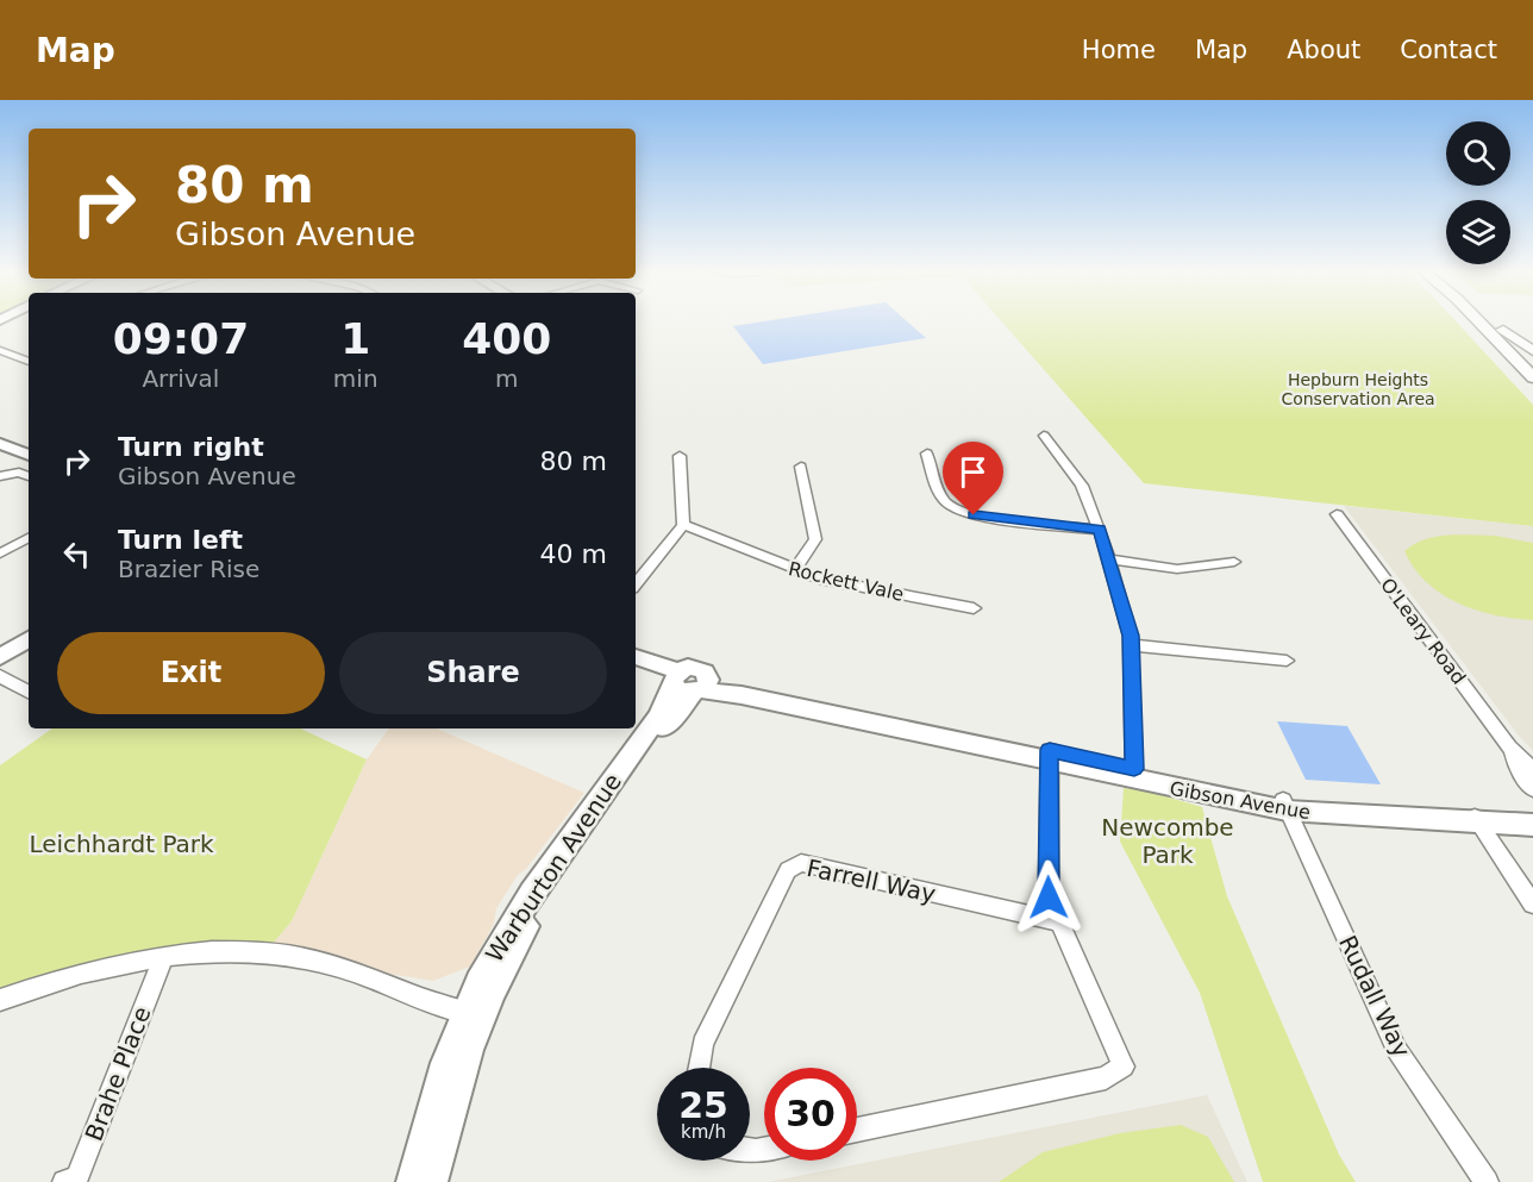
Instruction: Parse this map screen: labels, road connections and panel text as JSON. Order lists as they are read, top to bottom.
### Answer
{
  "streets": {
    "main road": ["Gibson Avenue", "Warburton Avenue"],
    "street": [
      "Rockett Vale",
      "O'Leary Road",
      "Farrell Way",
      "Rudall Way",
      "Brahe Place"
    ]
  },
  "crossings": [
    ["Gibson Avenue", "Warburton Avenue"],
    ["Gibson Avenue", "Rudall Way"]
  ],
  "parks": ["Hepburn Heights Conservation Area", "Newcombe Park", "Leichhardt Park"],
  "page": {
    "header": "Map",
    "nav": [
      "Home",
      "Map",
      "About",
      "Contact"
    ],
    "turn": ["80 m", "Gibson Avenue"],
    "eta": [
      "09:07",
      "Arrival",
      "1",
      "min",
      "400",
      "m"
    ],
    "list": [
      {
        "name": "Turn right",
        "note": "Gibson Avenue",
        "value": "80 m"
      },
      {
        "name": "Turn left",
        "note": "Brazier Rise",
        "value": "40 m"
      }
    ],
    "buttons": ["Exit", "Share"],
    "speed": "25 km/h",
    "limit": "30"
  }
}
